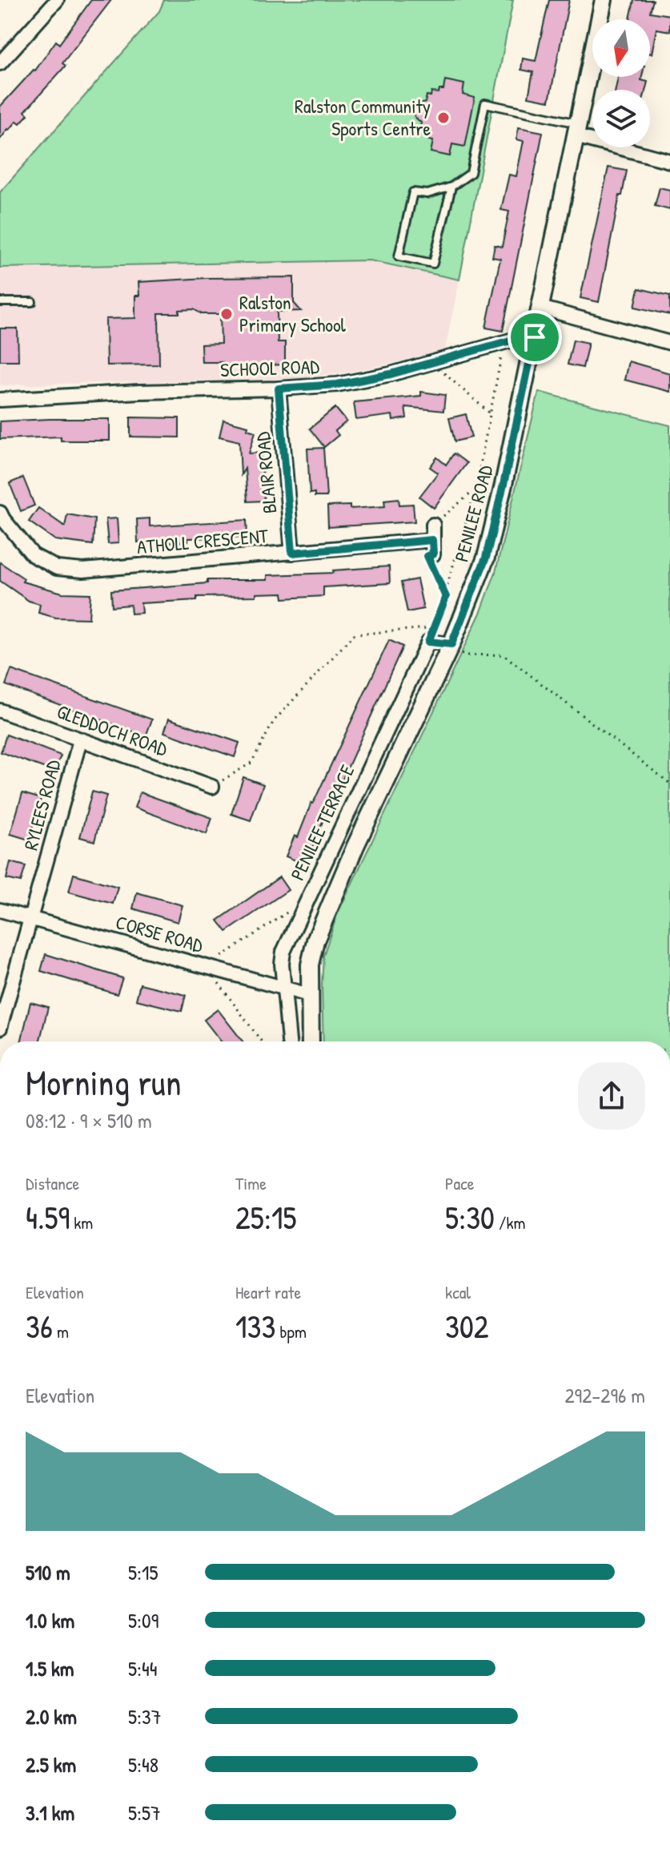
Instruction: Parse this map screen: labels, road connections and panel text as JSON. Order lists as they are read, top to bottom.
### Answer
{
  "streets": {
    "street": [
      "SCHOOL ROAD",
      "BLAIR ROAD",
      "PENILEE ROAD",
      "ATHOLL CRESCENT",
      "GLEDDOCH ROAD",
      "RYLEES ROAD",
      "PENILEE TERRACE",
      "CORSE ROAD"
    ]
  },
  "crossings": [
    ["SCHOOL ROAD", "BLAIR ROAD"],
    ["SCHOOL ROAD", "PENILEE ROAD"],
    ["BLAIR ROAD", "ATHOLL CRESCENT"],
    ["PENILEE ROAD", "CORSE ROAD"],
    ["GLEDDOCH ROAD", "RYLEES ROAD"],
    ["RYLEES ROAD", "CORSE ROAD"],
    ["PENILEE TERRACE", "CORSE ROAD"]
  ],
  "places": ["Ralston Community Sports Centre", "Ralston Primary School"],
  "north": "bottom",
  "page": {
    "heading": ["Morning run", "08:12 · 9 × 510 m"],
    "stats": [
      ["Distance", "4.59 km"],
      ["Time", "25:15"],
      ["Pace", "5:30 /km"],
      ["Elevation", "36 m"],
      ["Heart rate", "133 bpm"],
      ["kcal", "302"]
    ],
    "chart": ["Elevation", "292–296 m"],
    "list": [
      {
        "name": "510 m",
        "note": "5:15"
      },
      {
        "name": "1.0 km",
        "note": "5:09"
      },
      {
        "name": "1.5 km",
        "note": "5:44"
      },
      {
        "name": "2.0 km",
        "note": "5:37"
      },
      {
        "name": "2.5 km",
        "note": "5:48"
      },
      {
        "name": "3.1 km",
        "note": "5:57"
      }
    ]
  }
}
